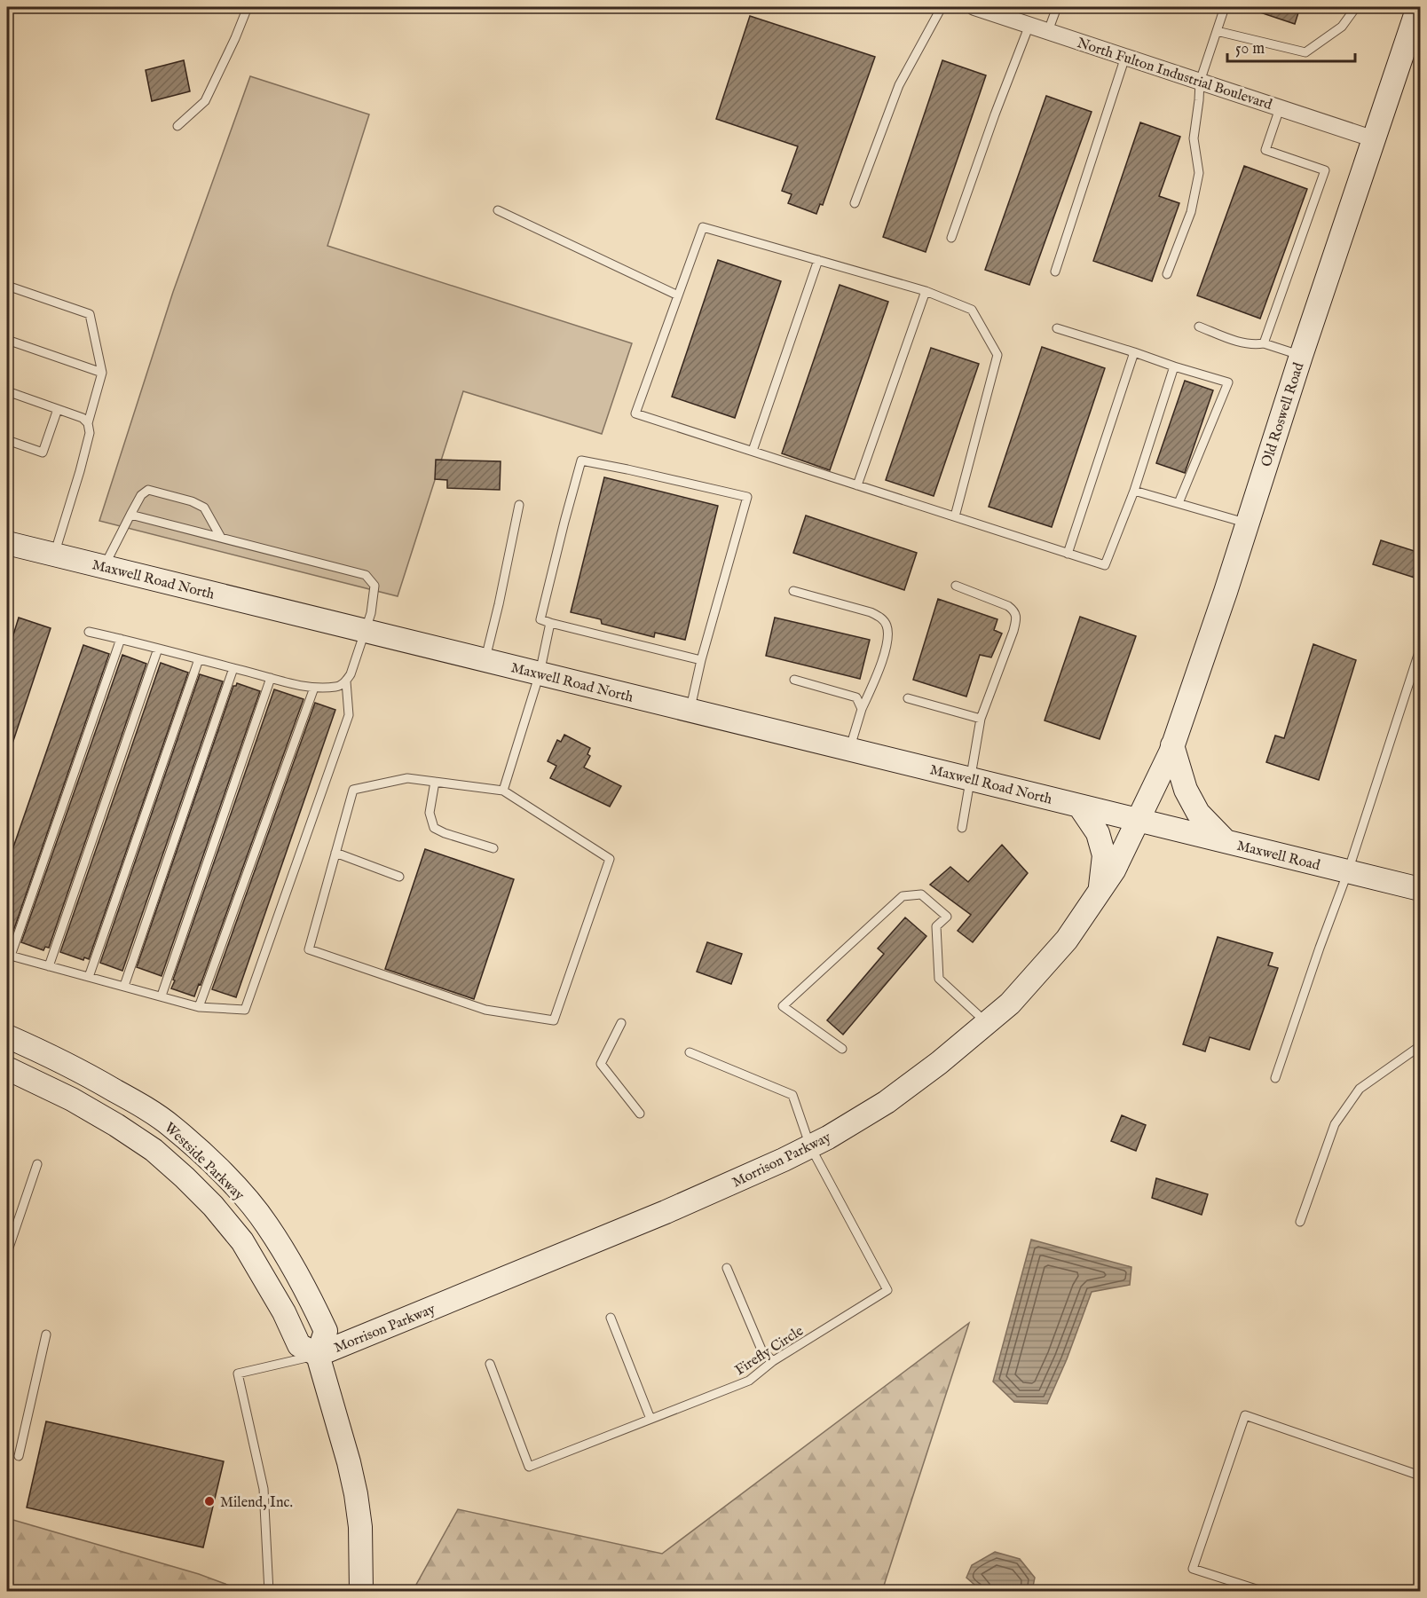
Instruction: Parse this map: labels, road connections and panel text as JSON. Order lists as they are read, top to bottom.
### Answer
{
  "streets": {
    "street": [
      "North Fulton Industrial Boulevard",
      "Old Roswell Road",
      "Maxwell Road North",
      "Maxwell Road",
      "Morrison Parkway",
      "Westside Parkway"
    ],
    "lane": ["Firefly Circle"]
  },
  "crossings": [
    ["North Fulton Industrial Boulevard", "Old Roswell Road"],
    ["Old Roswell Road", "Maxwell Road North"],
    ["Old Roswell Road", "Maxwell Road"],
    ["Old Roswell Road", "Morrison Parkway"],
    ["Maxwell Road North", "Maxwell Road"],
    ["Maxwell Road North", "Morrison Parkway"],
    ["Maxwell Road", "Morrison Parkway"],
    ["Morrison Parkway", "Westside Parkway"],
    ["Morrison Parkway", "Firefly Circle"]
  ],
  "places": ["Milend, Inc."],
  "scale_bar": "50 m"
}
